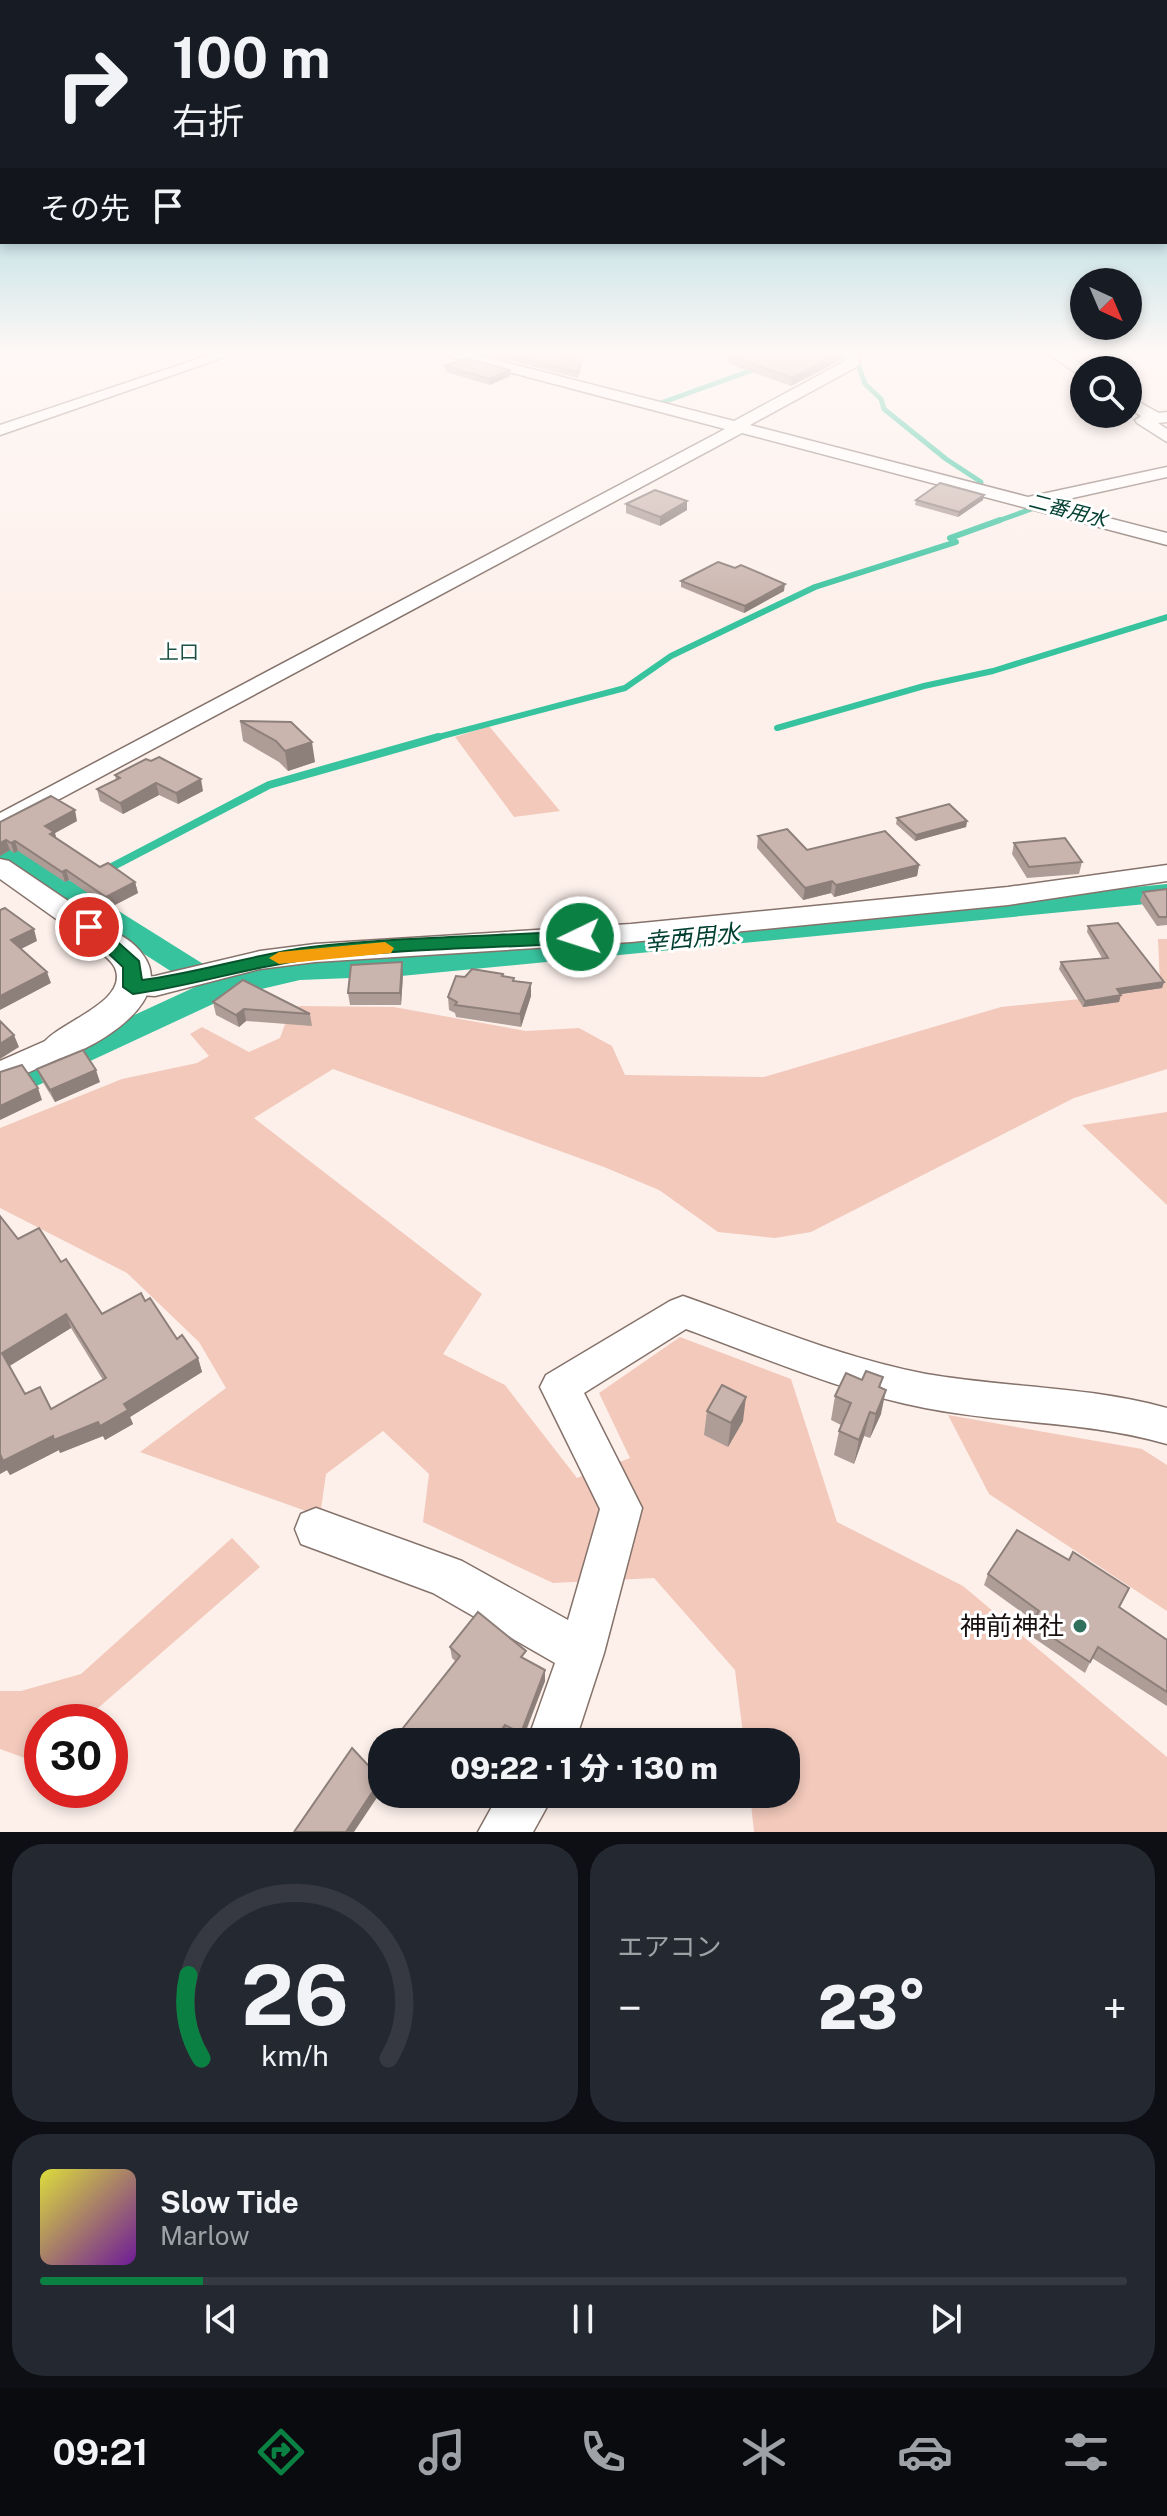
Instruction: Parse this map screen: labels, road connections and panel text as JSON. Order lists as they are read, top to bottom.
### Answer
{
  "districts": ["上口"],
  "water": ["二番用水", "幸西用水"],
  "places": ["神前神社"],
  "north": "bottom right",
  "page": {
    "turn": ["100 m", "右折"],
    "then": "その先",
    "limit": "30",
    "trip": "09:22 · 1 分 · 130 m",
    "tile": "エアコン",
    "heat": ["−", "23°", "+"],
    "song": ["Slow Tide", "Marlow"],
    "tabs": "09:21",
    "gauge": ["26", "km/h"]
  }
}
